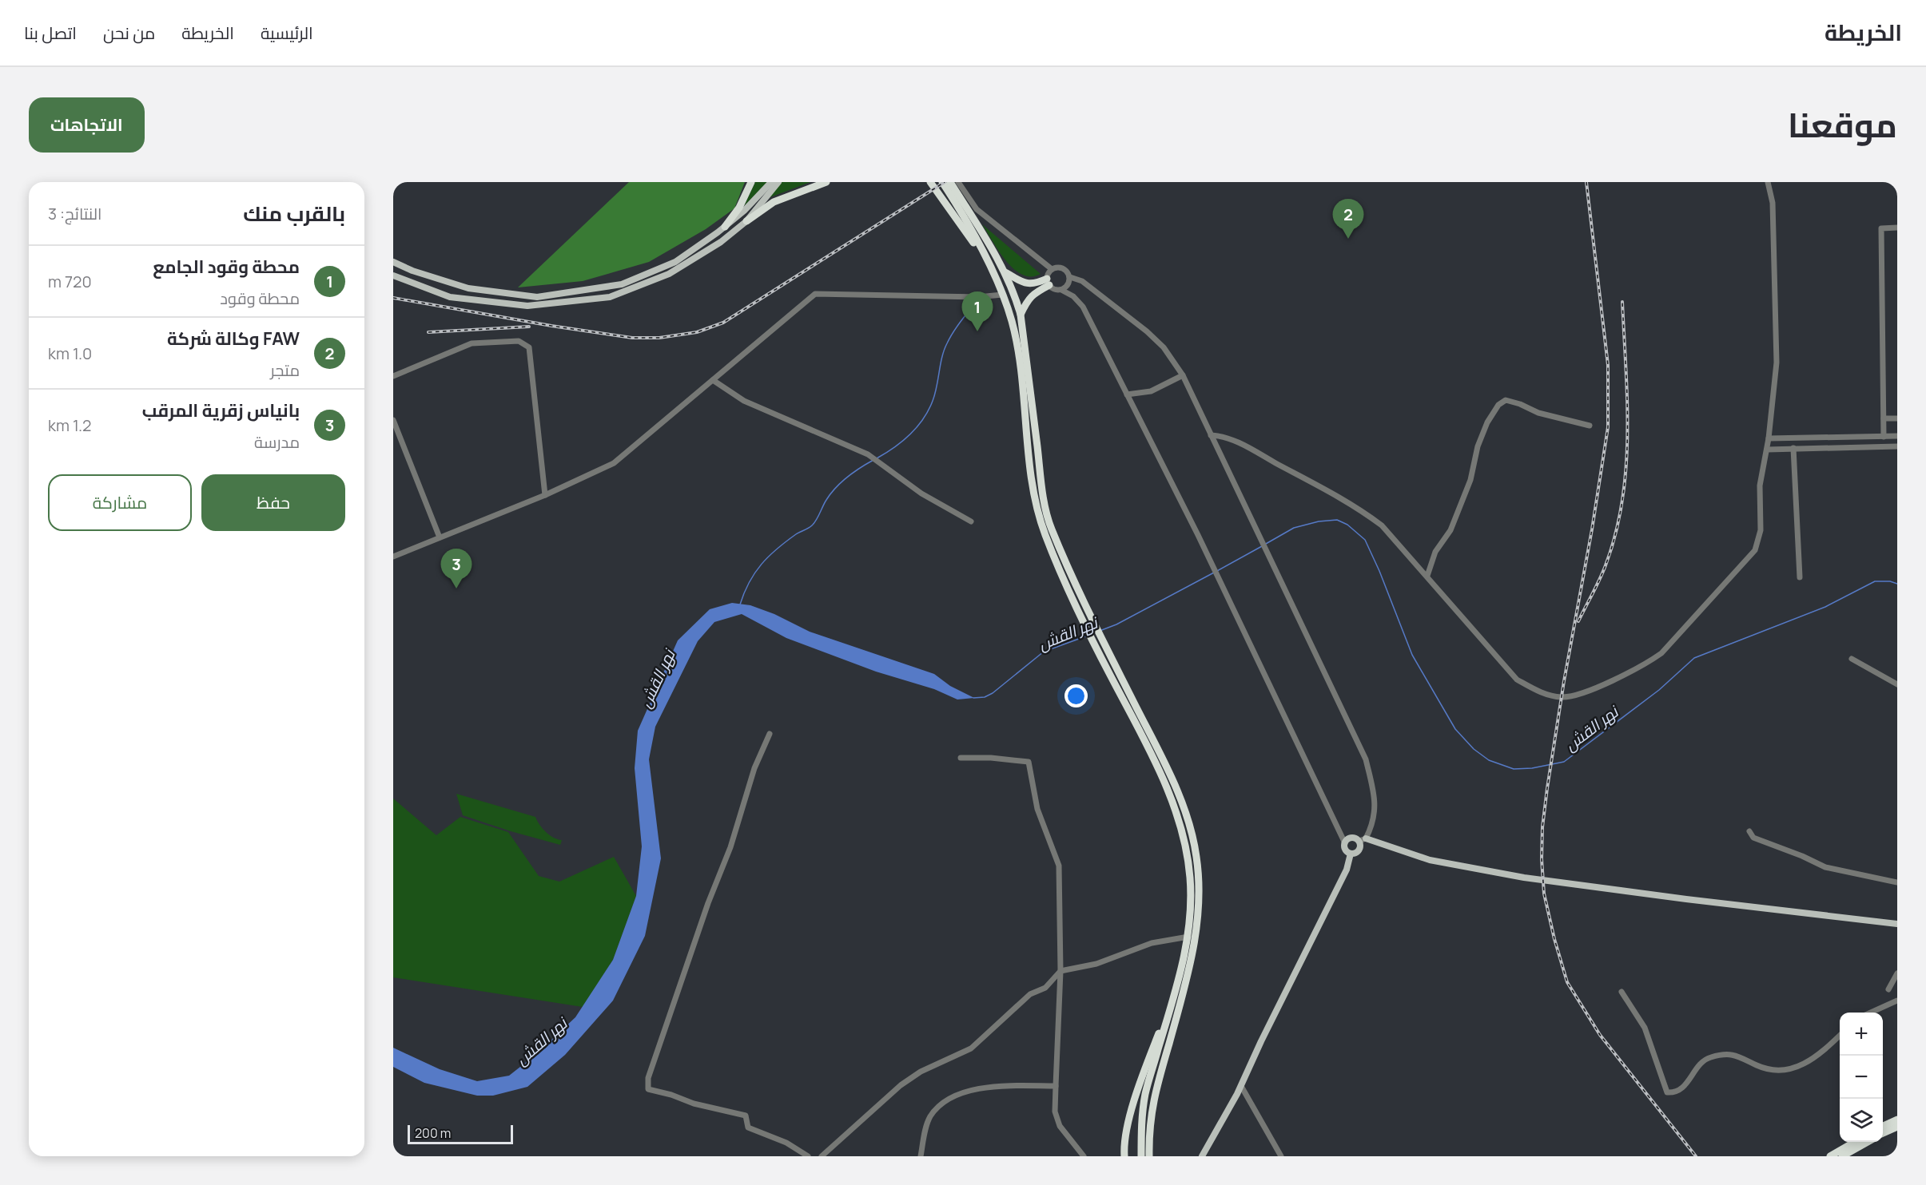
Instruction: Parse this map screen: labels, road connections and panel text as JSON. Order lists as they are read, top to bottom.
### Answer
{
  "water": ["نهر القش"],
  "scale_bar": "200 m",
  "page": {
    "header": "الخريطة",
    "nav": [
      "الرئيسية",
      "الخريطة",
      "من نحن",
      "اتصل بنا"
    ],
    "title": "موقعنا",
    "buttons": [
      "الاتجاهات",
      ["حفظ", "مشاركة"]
    ],
    "heading": ["بالقرب منك", "النتائج: 3"],
    "pins": ["2", "1", "3"],
    "list": [
      {
        "mark": "1",
        "name": "محطة وقود الجامع",
        "note": "محطة وقود",
        "value": "720 m"
      },
      {
        "mark": "2",
        "name": "FAW وكالة شركة",
        "note": "متجر",
        "value": "1.0 km"
      },
      {
        "mark": "3",
        "name": "بانياس زقرية المرقب",
        "note": "مدرسة",
        "value": "1.2 km"
      }
    ],
    "map_buttons": ["+", "−"],
    "scale": "200 m"
  }
}
